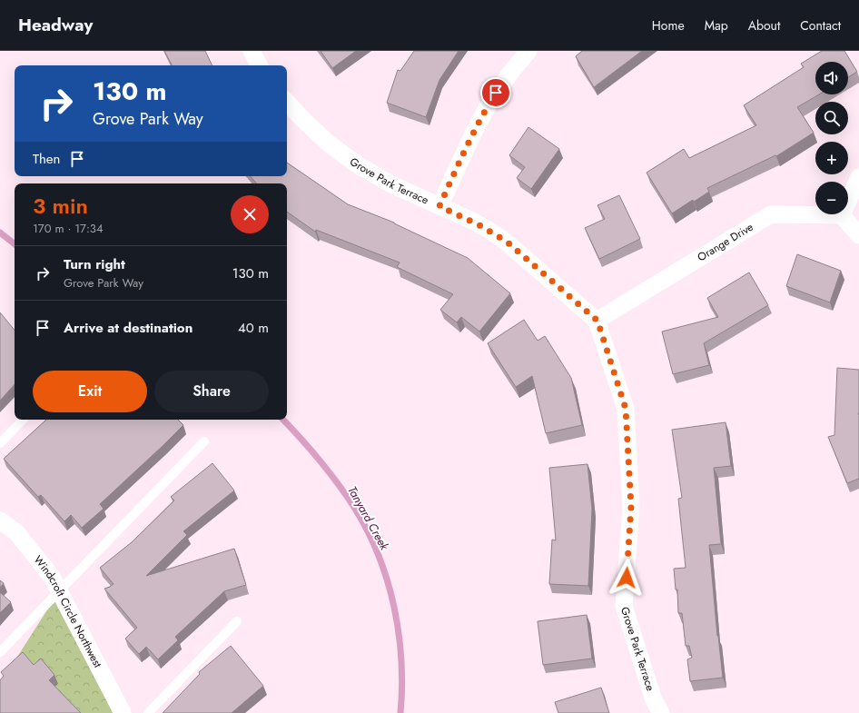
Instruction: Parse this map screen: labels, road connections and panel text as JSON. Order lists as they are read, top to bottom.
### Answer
{
  "streets": {
    "street": ["Grove Park Terrace", "Orange Drive", "Windcroft Circle Northwest"]
  },
  "crossings": [
    ["Grove Park Terrace", "Orange Drive"]
  ],
  "water": ["Tanyard Creek"],
  "page": {
    "header": "Headway",
    "nav": [
      "Home",
      "Map",
      "About",
      "Contact"
    ],
    "map_buttons": ["+", "−"],
    "turn": ["130 m", "Grove Park Way"],
    "then": "Then",
    "heading": ["3 min", "170 m · 17:34"],
    "list": [
      {
        "name": "Turn right",
        "note": "Grove Park Way",
        "value": "130 m"
      },
      {
        "name": "Arrive at destination",
        "value": "40 m"
      }
    ],
    "buttons": ["Exit", "Share"]
  }
}
